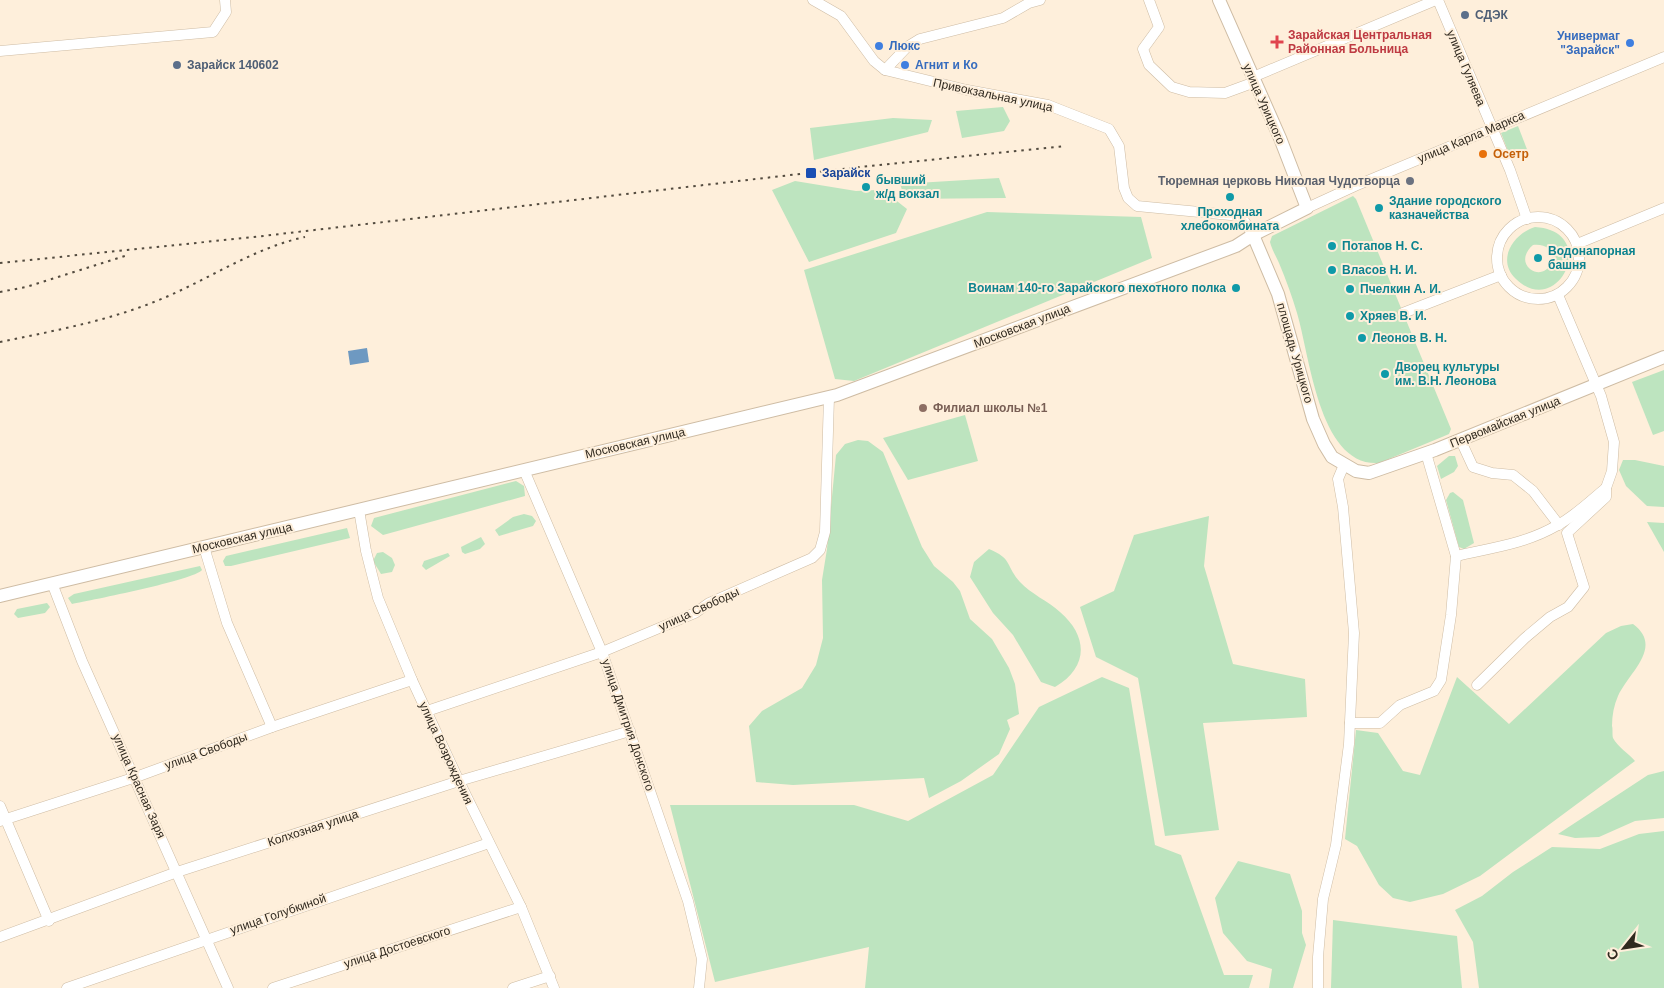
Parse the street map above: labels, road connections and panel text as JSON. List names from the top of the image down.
{
  "streets": {
    "main road": [
      "улица Урицкого",
      "улица Карла Маркса",
      "Московская улица",
      "площадь Урицкого",
      "Первомайская улица"
    ],
    "street": [
      "улица Гуляева",
      "Привокзальная улица",
      "улица Свободы",
      "улица Дмитрия Донского",
      "улица Возрождения",
      "улица Красная Заря",
      "Колхозная улица",
      "улица Голубкиной",
      "улица Достоевского"
    ]
  },
  "crossings": [
    ["улица Гуляева", "улица Карла Маркса"],
    ["Привокзальная улица", "улица Карла Маркса"],
    ["Привокзальная улица", "Московская улица"],
    ["Привокзальная улица", "площадь Урицкого"],
    ["улица Урицкого", "улица Карла Маркса"],
    ["улица Карла Маркса", "Московская улица"],
    ["улица Карла Маркса", "площадь Урицкого"],
    ["Московская улица", "площадь Урицкого"],
    ["Московская улица", "улица Свободы"],
    ["Московская улица", "улица Дмитрия Донского"],
    ["Московская улица", "улица Возрождения"],
    ["Московская улица", "улица Красная Заря"],
    ["площадь Урицкого", "Первомайская улица"],
    ["улица Свободы", "улица Дмитрия Донского"],
    ["улица Свободы", "улица Возрождения"],
    ["улица Свободы", "улица Красная Заря"],
    ["улица Дмитрия Донского", "Колхозная улица"],
    ["улица Возрождения", "Колхозная улица"],
    ["улица Возрождения", "улица Голубкиной"],
    ["улица Возрождения", "улица Достоевского"],
    ["улица Красная Заря", "Колхозная улица"],
    ["улица Красная Заря", "улица Голубкиной"]
  ],
  "places": {
    "other": [
      "СДЭК",
      "Универмаг \"Зарайск\"",
      "Люкс",
      "Зарайск 140602",
      "Агнит и Ко",
      "Осетр",
      "Тюремная церковь Николая Чудотворца",
      "бывший ж/д вокзал",
      "Проходная хлебокомбината",
      "Здание городского казначейства",
      "Потапов Н. С.",
      "Водонапорная башня",
      "Власов Н. И.",
      "Воинам 140-го Зарайского пехотного полка",
      "Пчелкин А. И.",
      "Хряев В. И.",
      "Леонов В. Н.",
      "Дворец культуры им. В.Н. Леонова",
      "Филиал школы №1"
    ],
    "health": ["Зарайская Центральная Районная Больница"],
    "transit": ["Зарайск"]
  },
  "north": "bottom left"
}
